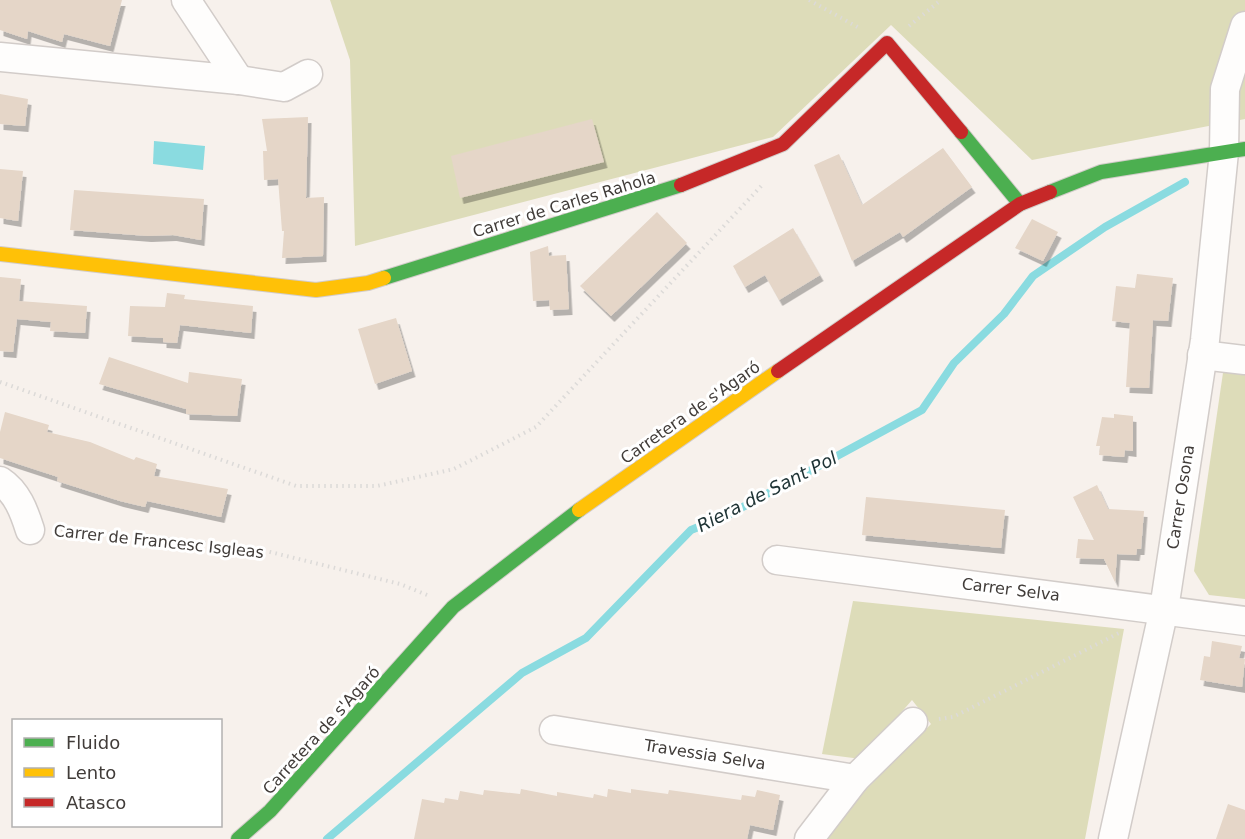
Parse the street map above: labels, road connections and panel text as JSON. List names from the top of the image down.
{
  "streets": {
    "street": [
      "Carrer de Carles Rahola",
      "Carretera de s'Agaró",
      "Carrer Osona",
      "Carrer Selva",
      "Travessia Selva"
    ],
    "path": ["Carrer de Francesc Isgleas"]
  },
  "crossings": [
    ["Carretera de s'Agaró", "Carrer Osona"],
    ["Carretera de s'Agaró", "Carrer de Francesc Isgleas"],
    ["Carrer Osona", "Carrer Selva"]
  ],
  "water": ["Riera de Sant Pol"],
  "legend": ["Fluido", "Lento", "Atasco"]
}
